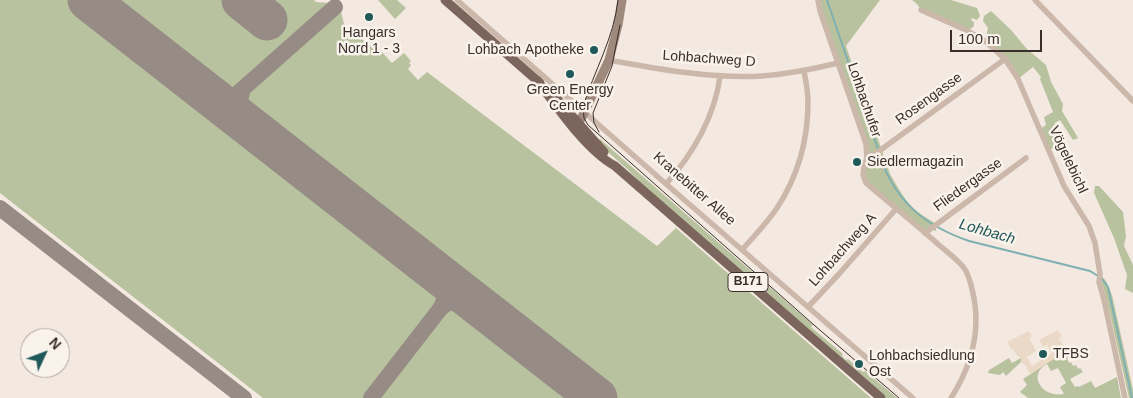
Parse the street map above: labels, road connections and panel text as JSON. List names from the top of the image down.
{
  "streets": {
    "main road": ["B171"],
    "street": [
      "Lohbachweg D",
      "Rosengasse",
      "Lohbachufer",
      "Vögelebichl",
      "Fliedergasse",
      "Kranebitter Allee",
      "Lohbachweg A"
    ]
  },
  "crossings": [
    ["Lohbachweg D", "Lohbachufer"],
    ["Rosengasse", "Lohbachufer"],
    ["Rosengasse", "Vögelebichl"],
    ["Lohbachufer", "Fliedergasse"],
    ["Lohbachufer", "Lohbachweg A"],
    ["Kranebitter Allee", "Lohbachweg A"]
  ],
  "water": ["Lohbach"],
  "places": [
    "Hangars Nord 1 - 3",
    "Lohbach Apotheke",
    "Green Energy Center",
    "Siedlermagazin",
    "TFBS",
    "Lohbachsiedlung Ost"
  ],
  "scale_bar": "100 m",
  "north": "top right"
}
